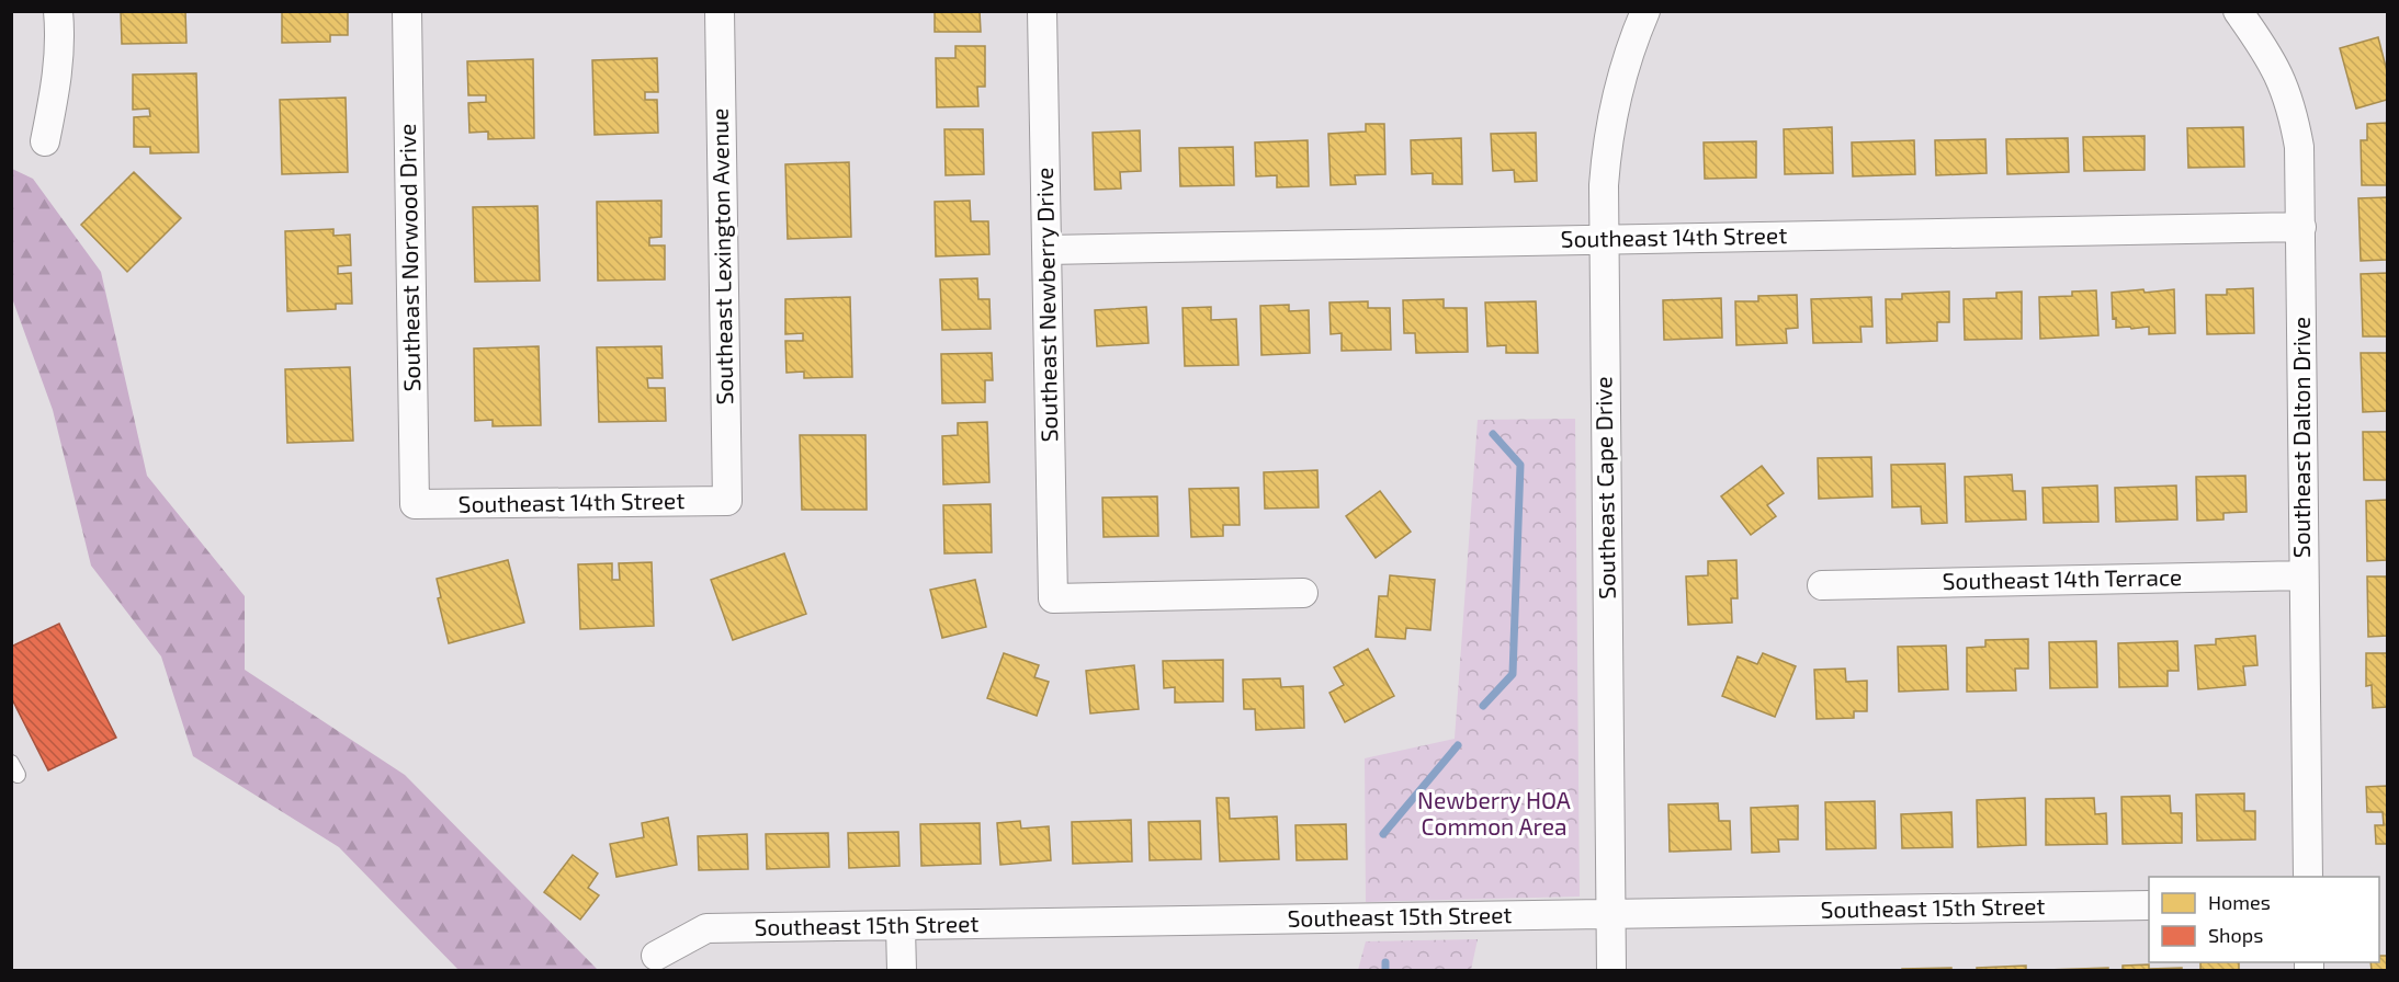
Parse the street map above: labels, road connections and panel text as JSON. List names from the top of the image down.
{
  "streets": {
    "street": [
      "Southeast 14th Street",
      "Southeast Lexington Avenue",
      "Southeast Norwood Drive",
      "Southeast Newberry Drive",
      "Southeast Dalton Drive",
      "Southeast Cape Drive",
      "Southeast 14th Terrace",
      "Southeast 15th Street"
    ]
  },
  "crossings": [
    ["Southeast 14th Street", "Southeast Lexington Avenue"],
    ["Southeast 14th Street", "Southeast Norwood Drive"],
    ["Southeast 14th Street", "Southeast Newberry Drive"],
    ["Southeast 14th Street", "Southeast Dalton Drive"],
    ["Southeast 14th Street", "Southeast Cape Drive"],
    ["Southeast Dalton Drive", "Southeast 14th Terrace"],
    ["Southeast Cape Drive", "Southeast 15th Street"]
  ],
  "parks": ["Newberry HOA Common Area"],
  "legend": ["Homes", "Shops"]
}
